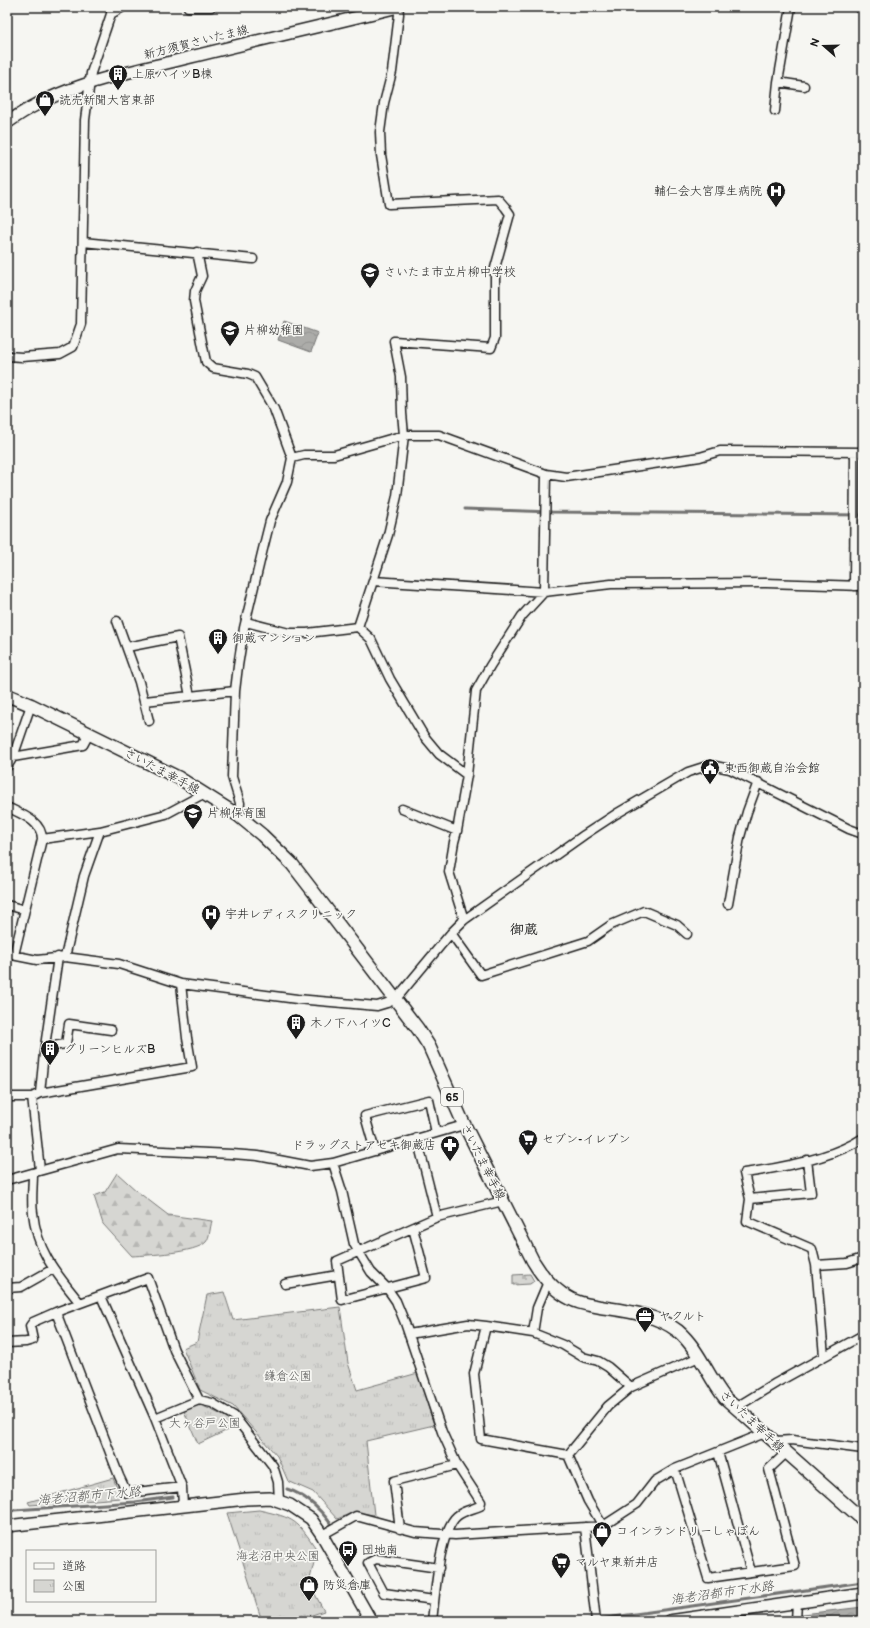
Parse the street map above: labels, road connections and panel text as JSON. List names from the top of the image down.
{
  "streets": {
    "main road": ["さいたま幸手線", "65"],
    "street": ["新方須賀さいたま線"]
  },
  "districts": ["御蔵"],
  "water": ["海老沼都市下水路"],
  "parks": ["鎌倉公園", "大ヶ谷戸公園", "海老沼中央公園"],
  "places": {
    "building": [
      "上原ハイツB棟",
      "御蔵マンション",
      "木ノ下ハイツC",
      "グリーンヒルズB"
    ],
    "shop": ["読売新聞大宮東部", "コインランドリーしゃぼん", "防災倉庫"],
    "hospital": ["輔仁会大宮厚生病院", "宇井レディスクリニック"],
    "school or university": ["さいたま市立片柳中学校", "片柳幼稚園", "片柳保育園"],
    "public building": ["東西御蔵自治会館"],
    "supermarket": ["セブン-イレブン", "マルヤ東新井店"],
    "pharmacy": ["ドラッグストアセキ御蔵店"],
    "office": ["ヤクルト"],
    "bus stop": ["団地南"]
  },
  "legend": ["道路", "公園"],
  "north": "left"
}
